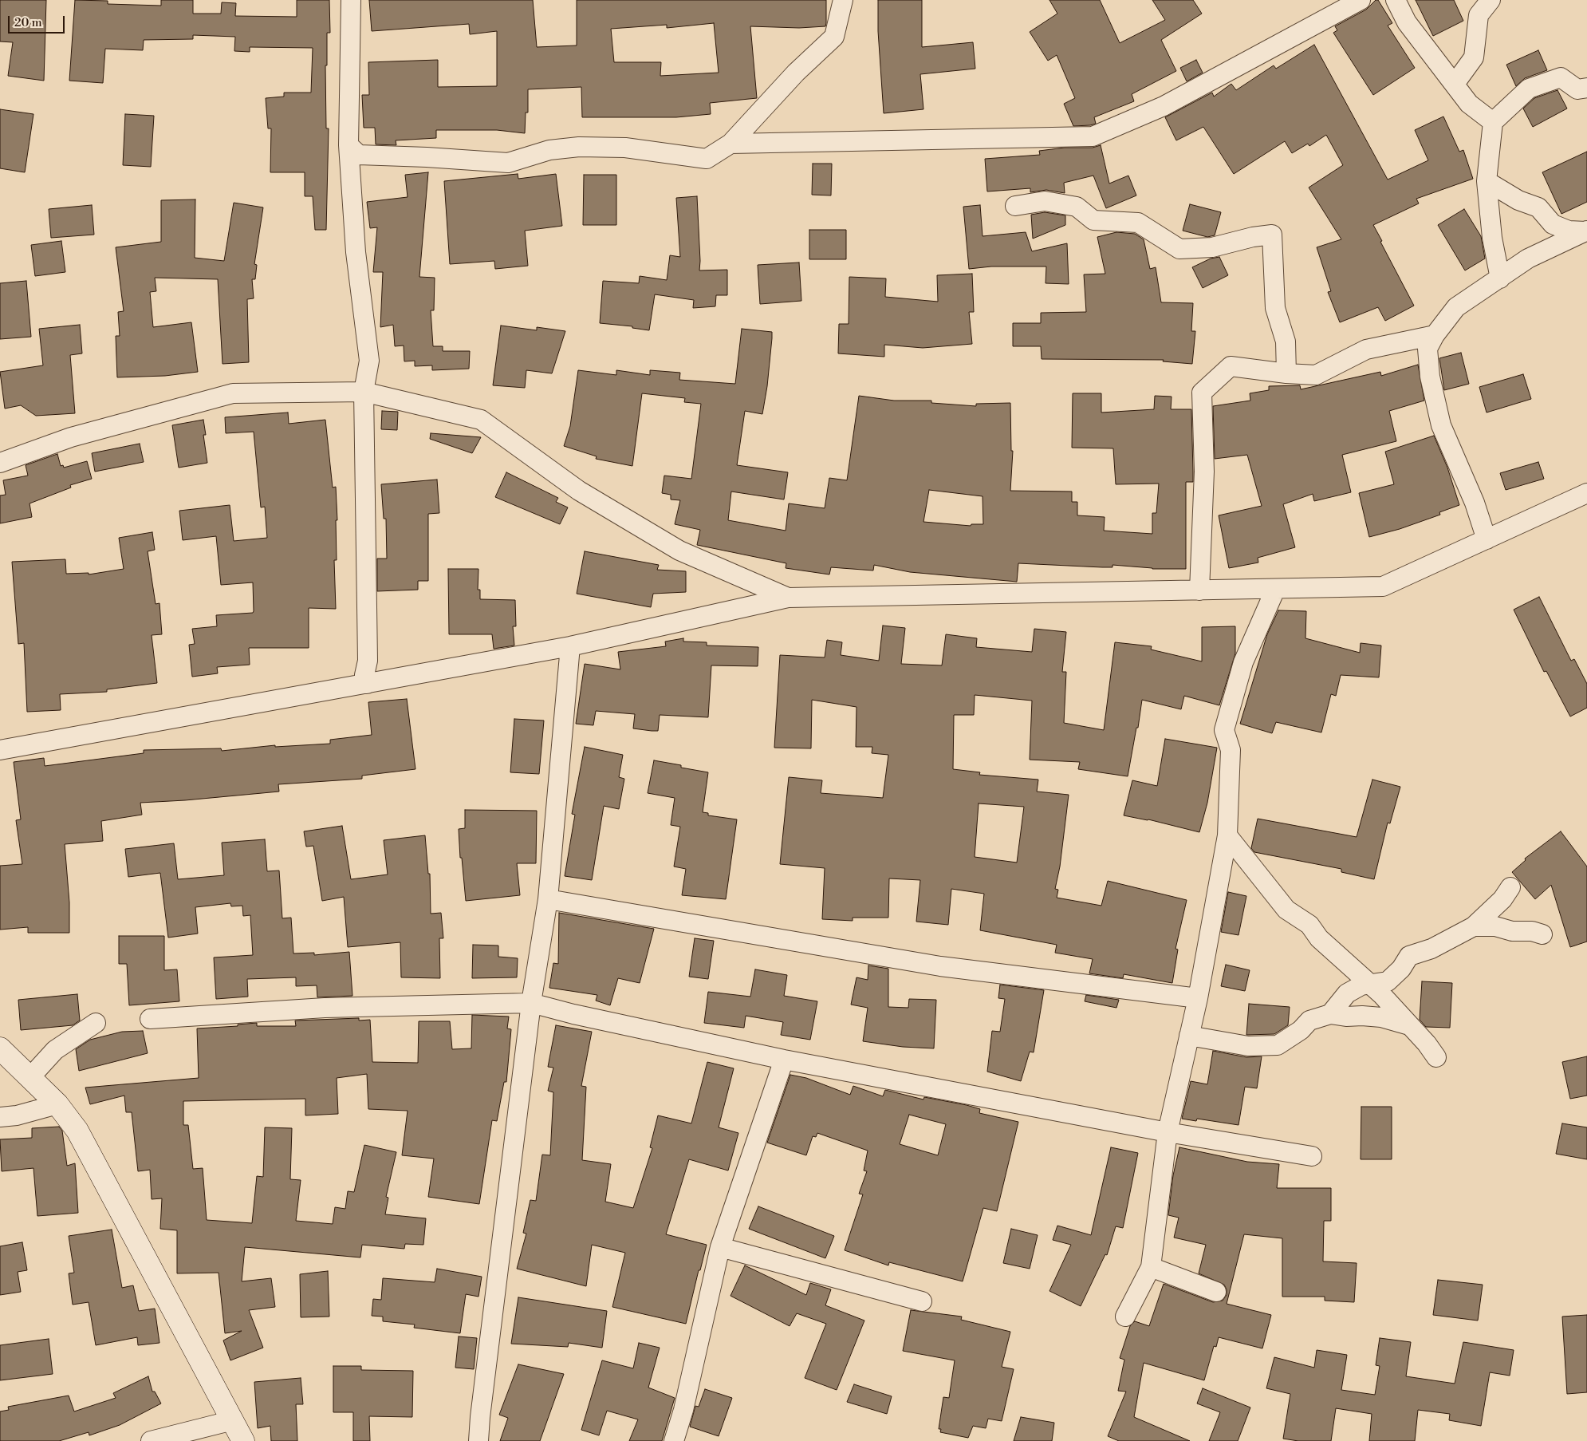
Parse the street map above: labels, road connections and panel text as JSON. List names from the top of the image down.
{
  "scale_bar": "20 m"
}
